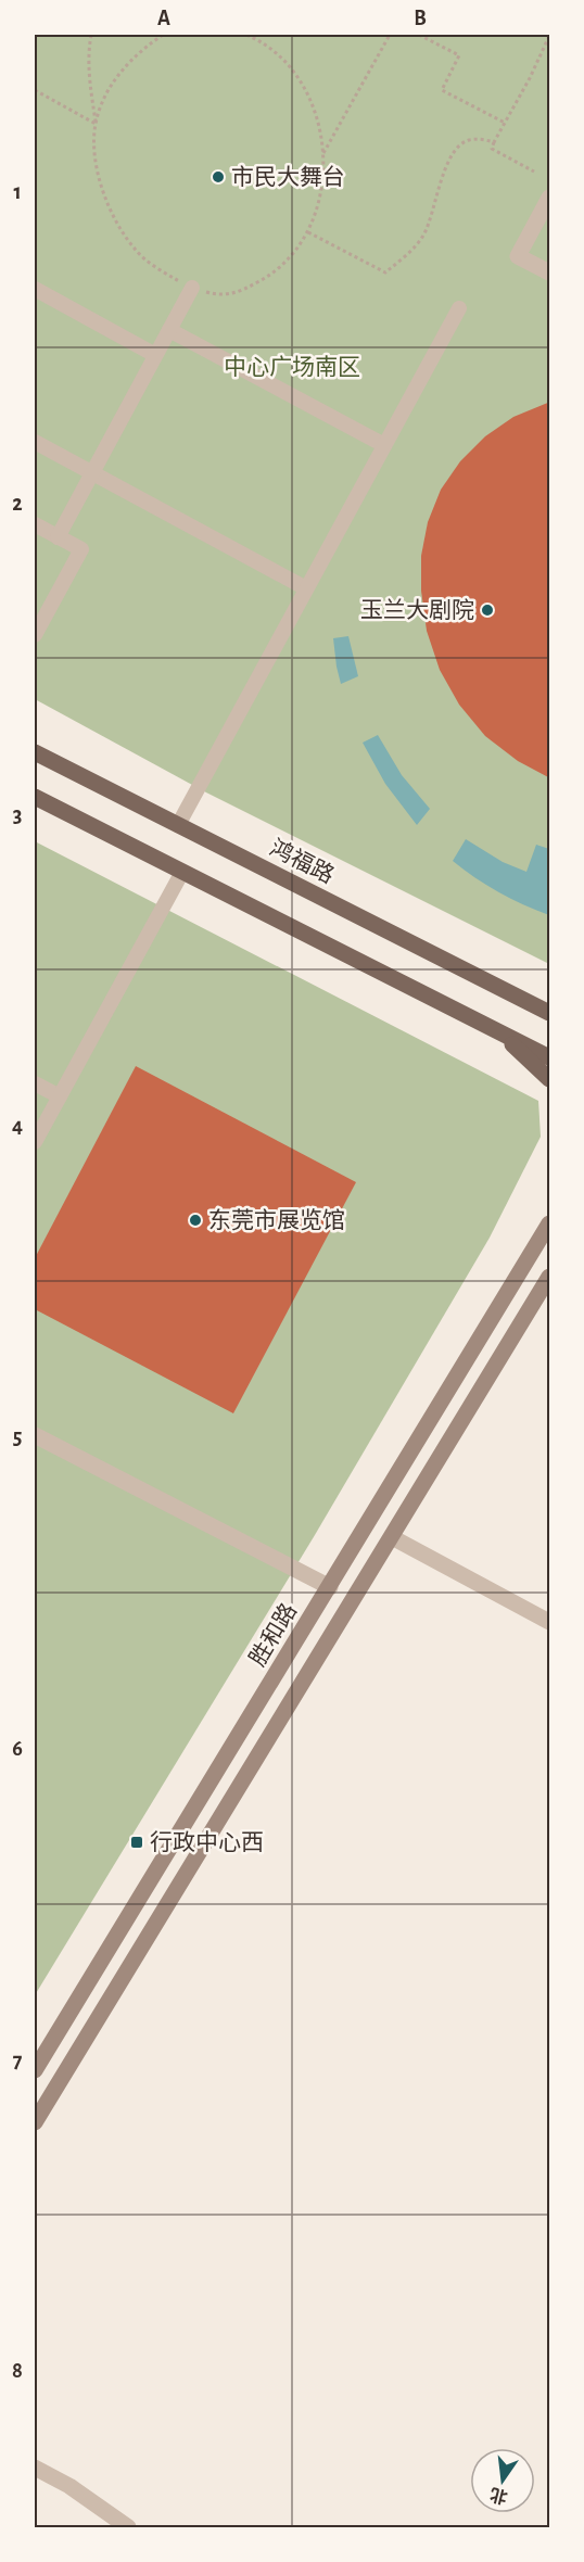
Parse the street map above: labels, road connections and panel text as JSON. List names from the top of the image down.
{
  "streets": {
    "main road": ["鸿福路", "胜和路"]
  },
  "parks": ["中心广场南区"],
  "places": {
    "other": ["市民大舞台", "玉兰大剧院", "东莞市展览馆"],
    "transit": ["行政中心西"]
  },
  "north": "bottom",
  "grid": {
    "columns": ["A", "B"],
    "rows": [
      "1",
      "2",
      "3",
      "4",
      "5",
      "6",
      "7",
      "8"
    ]
  }
}
